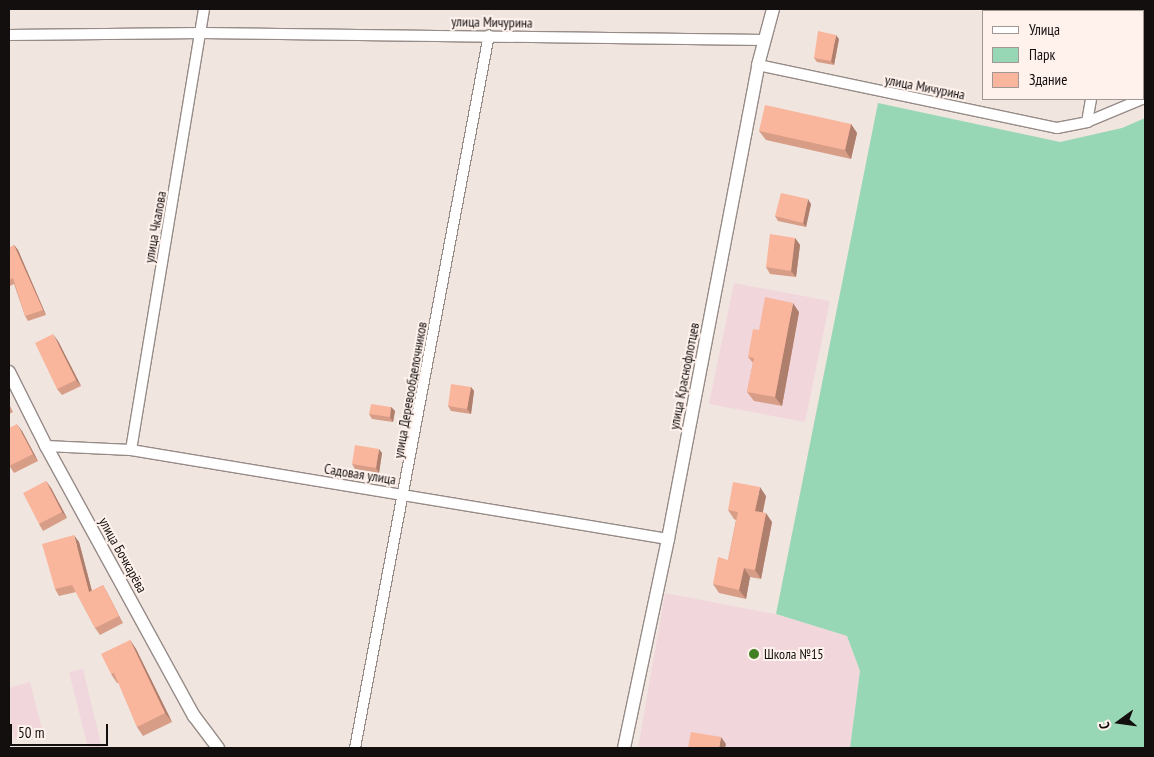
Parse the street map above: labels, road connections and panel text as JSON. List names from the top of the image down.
{
  "streets": {
    "street": [
      "улица Мичурина",
      "улица Чкалова",
      "улица Краснофлотцев",
      "улица Деревообделочников",
      "Садовая улица",
      "улица Бочкарёва"
    ]
  },
  "crossings": [
    ["улица Мичурина", "улица Чкалова"],
    ["улица Мичурина", "улица Краснофлотцев"],
    ["улица Мичурина", "улица Деревообделочников"],
    ["улица Чкалова", "Садовая улица"],
    ["улица Краснофлотцев", "Садовая улица"],
    ["улица Деревообделочников", "Садовая улица"],
    ["Садовая улица", "улица Бочкарёва"]
  ],
  "places": ["Школа №15"],
  "legend": ["Улица", "Парк", "Здание"],
  "scale_bar": "50 m",
  "north": "left"
}
